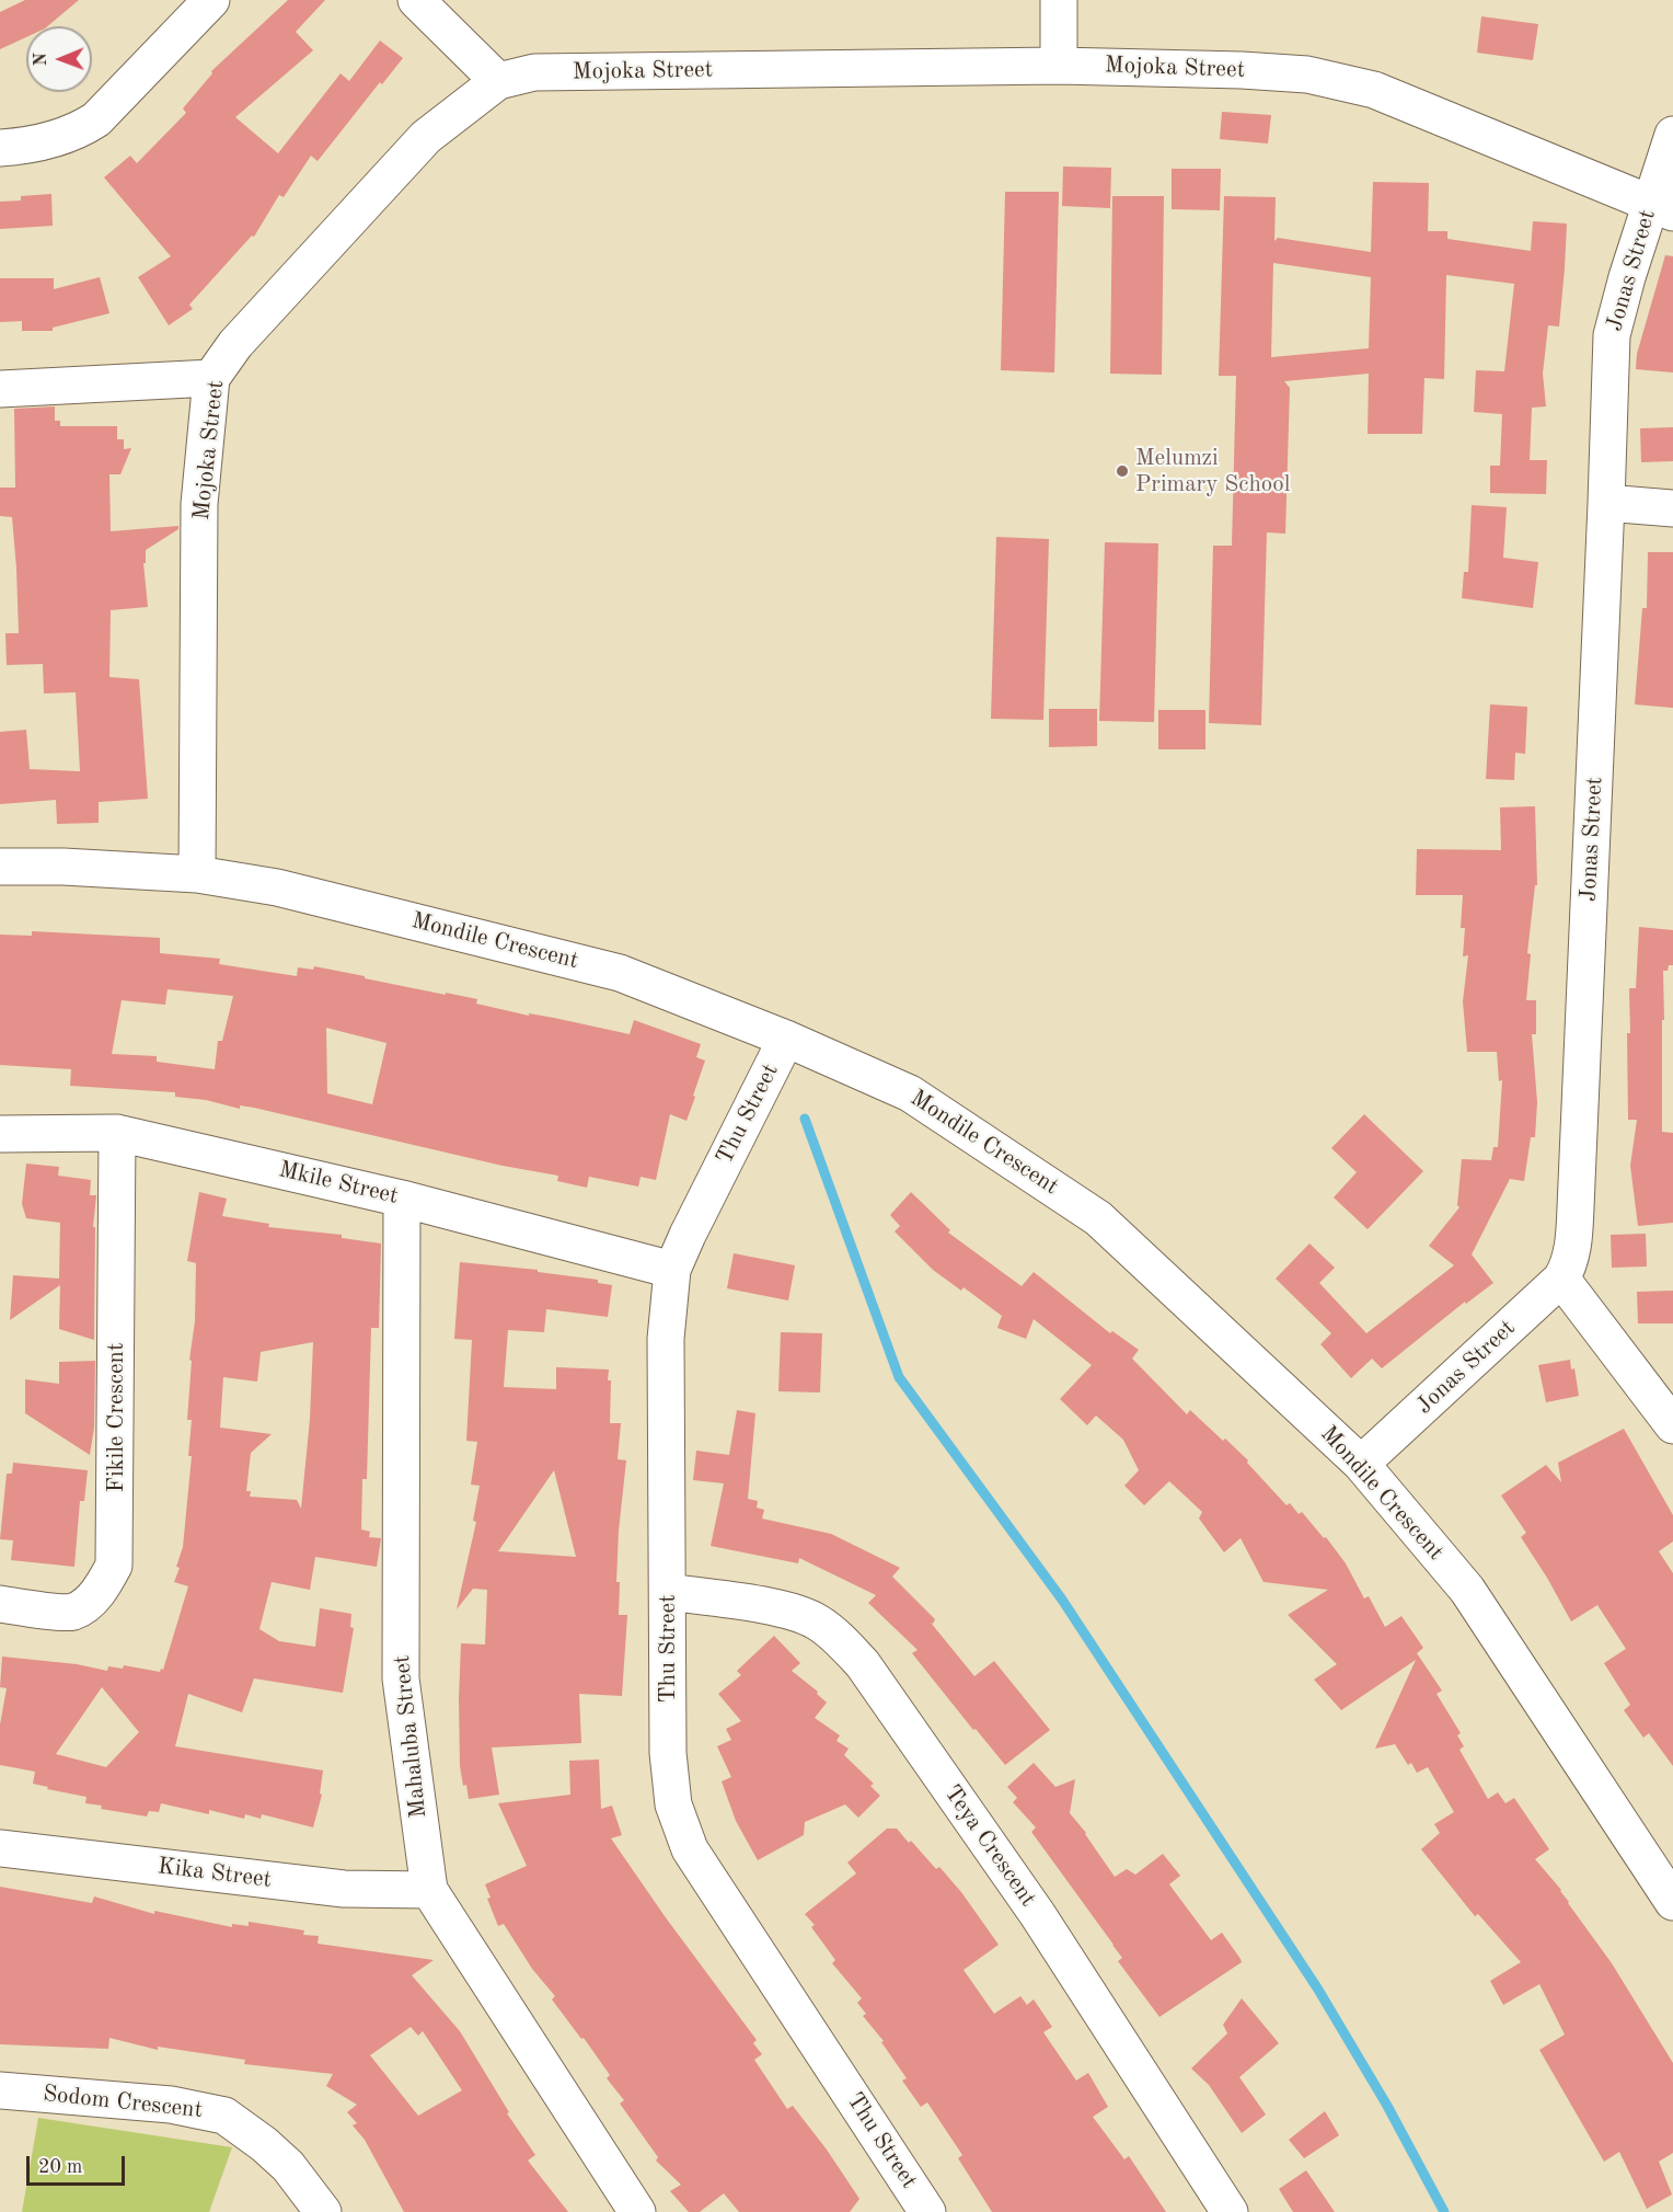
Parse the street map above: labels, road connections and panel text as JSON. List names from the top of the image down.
{
  "streets": {
    "street": [
      "Mojoka Street",
      "Jonas Street",
      "Mondile Crescent",
      "Thu Street",
      "Mkile Street",
      "Fikile Crescent",
      "Mahaluba Street",
      "Teya Crescent",
      "Kika Street",
      "Sodom Crescent"
    ]
  },
  "crossings": [
    ["Mojoka Street", "Jonas Street"],
    ["Mojoka Street", "Mondile Crescent"],
    ["Jonas Street", "Mondile Crescent"],
    ["Mondile Crescent", "Thu Street"],
    ["Thu Street", "Mkile Street"],
    ["Thu Street", "Teya Crescent"],
    ["Mkile Street", "Fikile Crescent"],
    ["Mkile Street", "Mahaluba Street"],
    ["Mahaluba Street", "Kika Street"]
  ],
  "places": ["Melumzi Primary School"],
  "scale_bar": "20 m",
  "north": "left"
}
